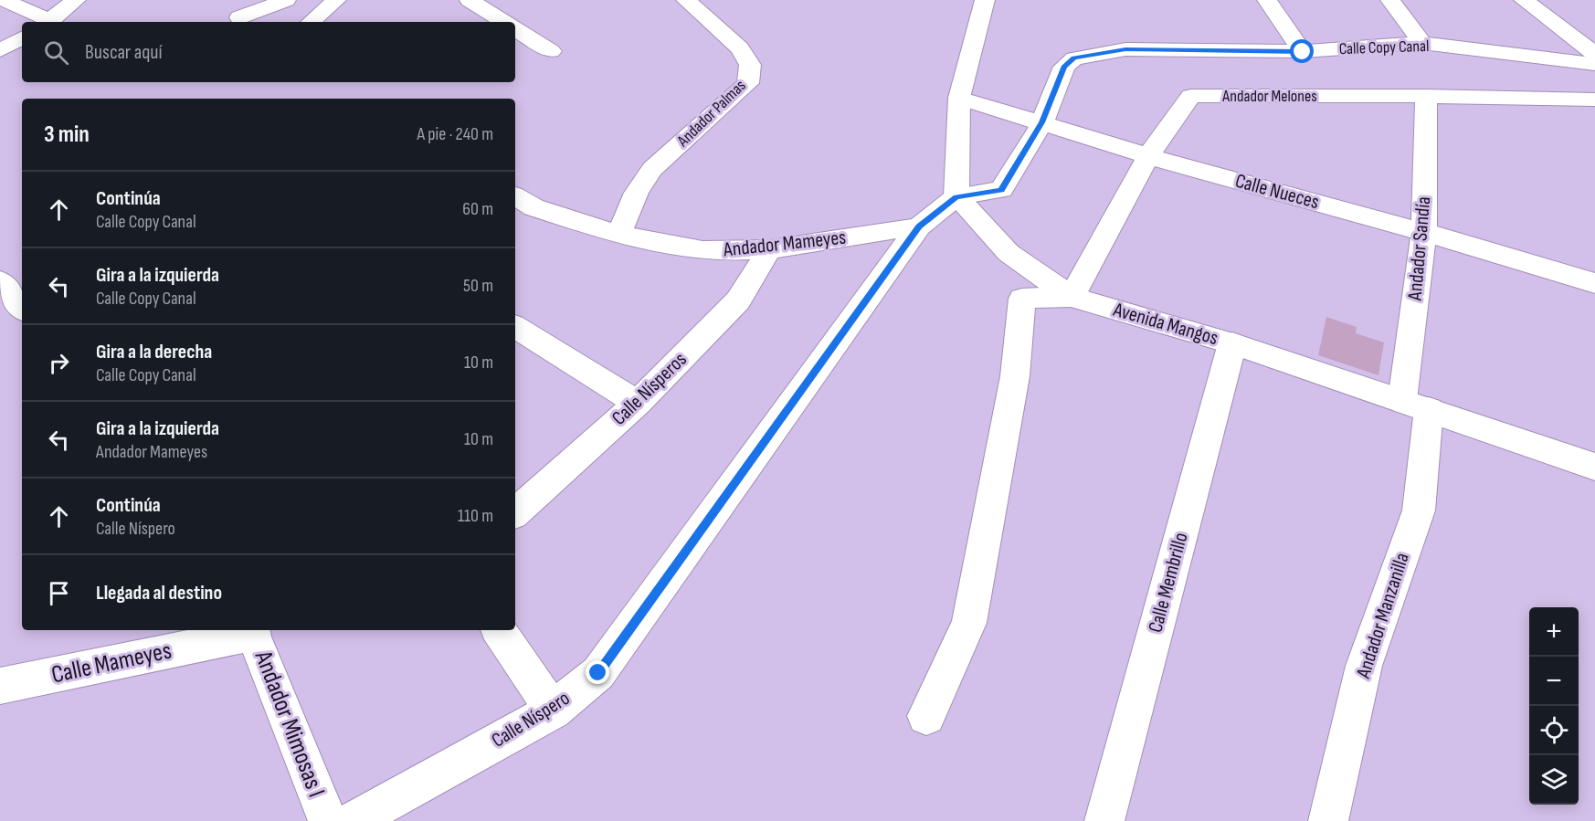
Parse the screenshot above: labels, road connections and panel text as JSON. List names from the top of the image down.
{
  "streets": {
    "street": [
      "Calle Copy Canal",
      "Andador Melones",
      "Andador Palmas",
      "Calle Nueces",
      "Andador Mameyes",
      "Andador Sandía",
      "Avenida Mangos",
      "Calle Nísperos",
      "Calle Membrillo",
      "Andador Manzanilla",
      "Calle Mameyes",
      "Calle Níspero",
      "Andador Mimosas I"
    ]
  },
  "crossings": [
    ["Calle Copy Canal", "Calle Nueces"],
    ["Calle Copy Canal", "Andador Mameyes"],
    ["Calle Copy Canal", "Avenida Mangos"],
    ["Andador Melones", "Calle Nueces"],
    ["Andador Melones", "Andador Sandía"],
    ["Andador Melones", "Avenida Mangos"],
    ["Andador Palmas", "Andador Mameyes"],
    ["Calle Nueces", "Andador Sandía"],
    ["Andador Mameyes", "Avenida Mangos"],
    ["Andador Mameyes", "Calle Nísperos"],
    ["Andador Mameyes", "Calle Níspero"],
    ["Andador Sandía", "Avenida Mangos"],
    ["Andador Sandía", "Andador Manzanilla"],
    ["Avenida Mangos", "Calle Membrillo"],
    ["Avenida Mangos", "Andador Manzanilla"],
    ["Calle Mameyes", "Andador Mimosas I"]
  ],
  "page": {
    "search": "Buscar aquí",
    "heading": ["3 min", "A pie · 240 m"],
    "list": [
      ["Continúa", "Calle Copy Canal", "60 m"],
      ["Gira a la izquierda", "Calle Copy Canal", "50 m"],
      ["Gira a la derecha", "Calle Copy Canal", "10 m"],
      ["Gira a la izquierda", "Andador Mameyes", "10 m"],
      ["Continúa", "Calle Níspero", "110 m"],
      "Llegada al destino"
    ],
    "map_buttons": ["+", "−"]
  }
}
